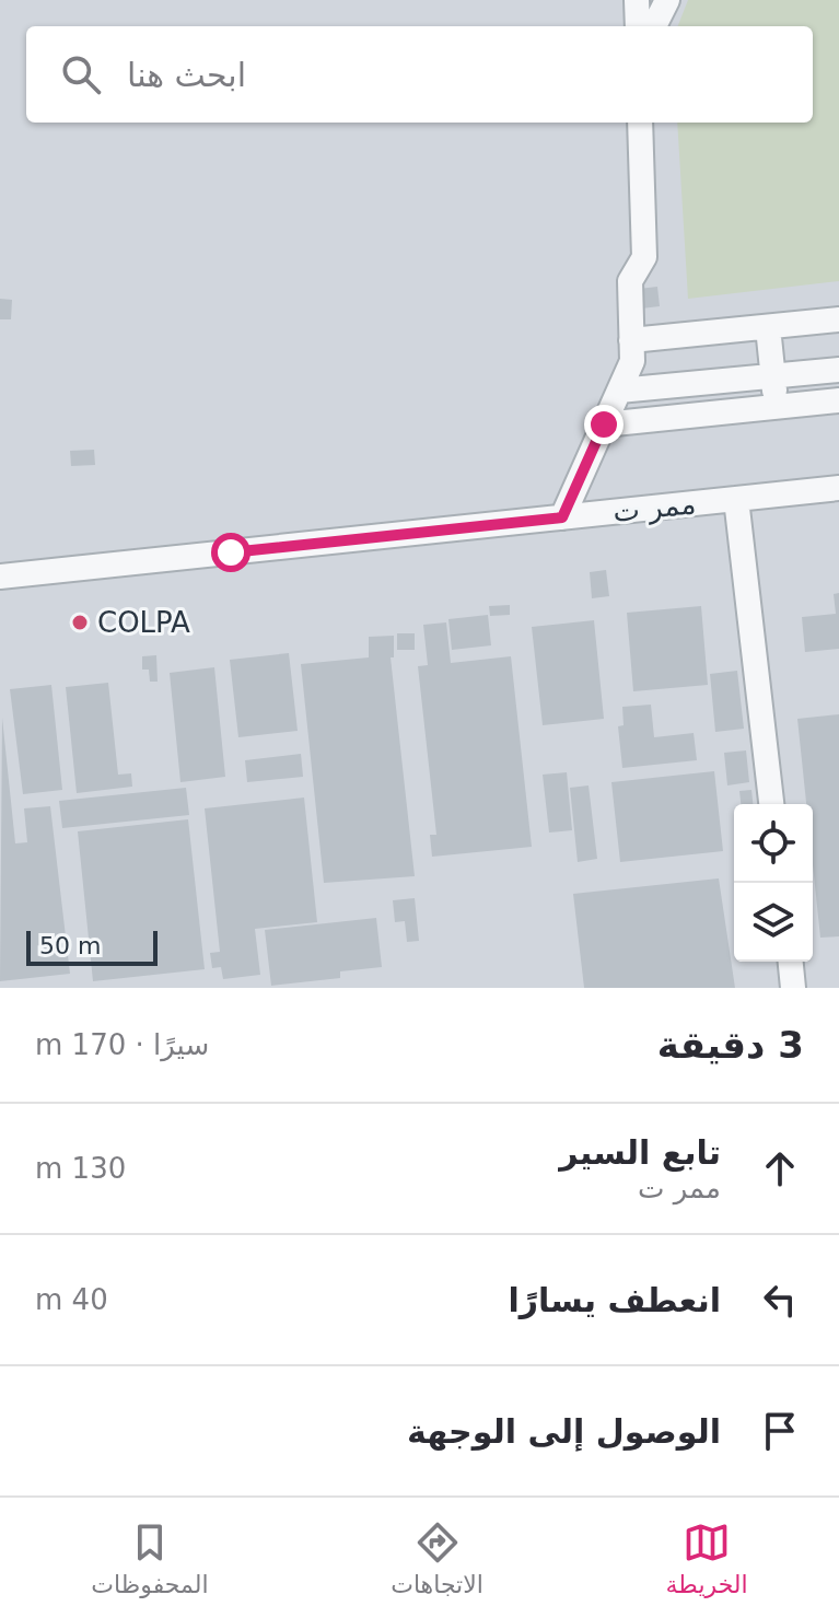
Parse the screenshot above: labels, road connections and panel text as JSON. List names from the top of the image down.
{
  "streets": {
    "street": ["ممر ت"]
  },
  "places": ["COLPA"],
  "scale_bar": "50 m",
  "page": {
    "search": "ابحث هنا",
    "scale": "50 m",
    "heading": ["3 دقيقة", "سيرًا · 170 m"],
    "list": [
      ["تابع السير", "ممر ت", "130 m"],
      ["انعطف يسارًا", "40 m"],
      "الوصول إلى الوجهة"
    ],
    "nav": ["الخريطة", "الاتجاهات", "المحفوظات"]
  }
}
